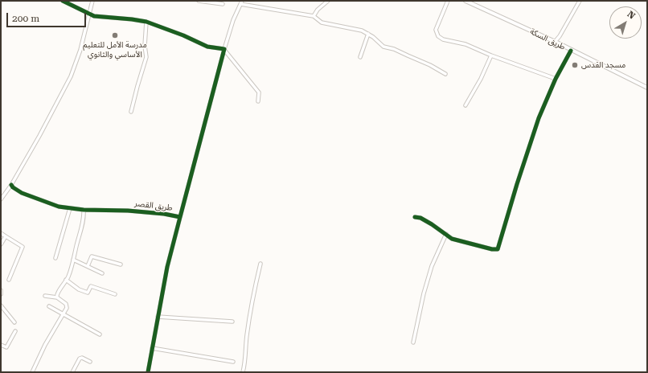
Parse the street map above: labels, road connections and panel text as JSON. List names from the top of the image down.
{
  "streets": {
    "main road": ["طريق السكة"],
    "street": ["طريق القصر"]
  },
  "places": ["مدرسة الأمل للتعليم الأساسي والثانوي", "مسجد القدس"],
  "scale_bar": "200 m",
  "north": "top right"
}
